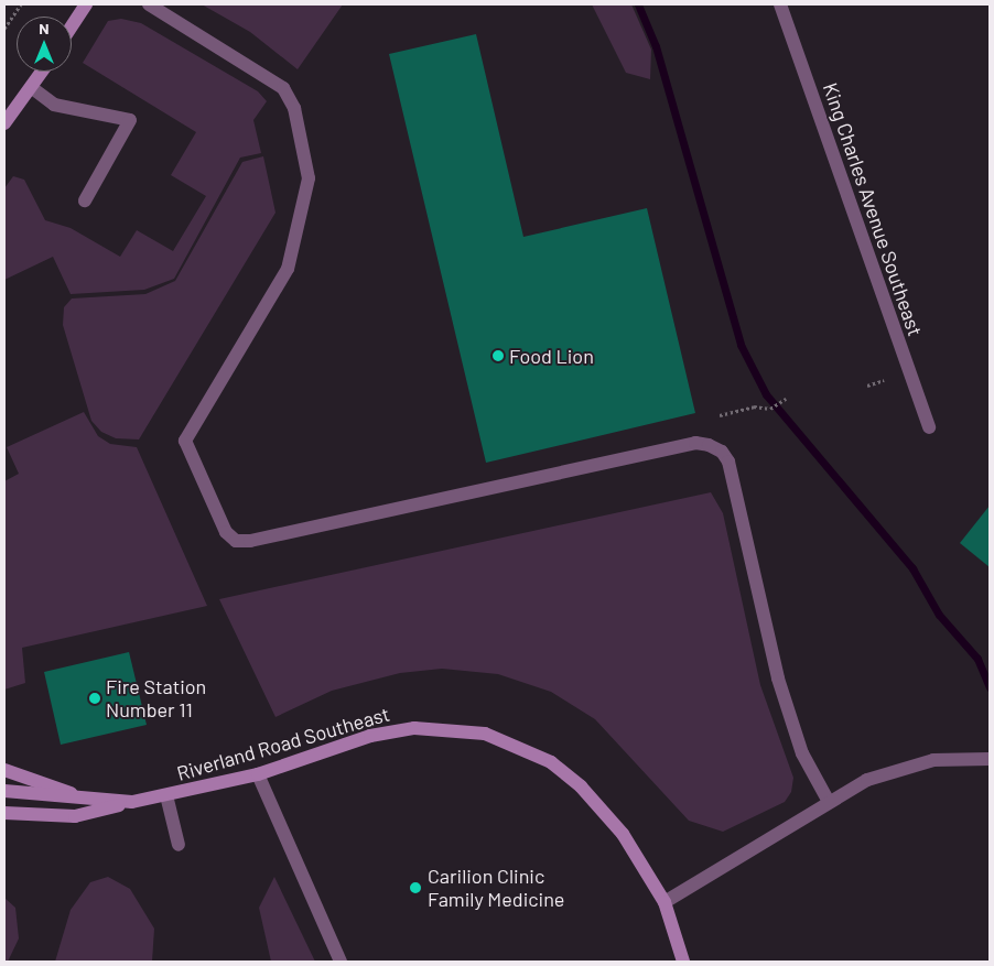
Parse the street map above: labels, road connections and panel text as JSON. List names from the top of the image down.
{
  "streets": {
    "main road": ["Riverland Road Southeast"],
    "street": ["King Charles Avenue Southeast"]
  },
  "places": ["Food Lion", "Fire Station Number 11", "Carilion Clinic Family Medicine"],
  "north": "top"
}
